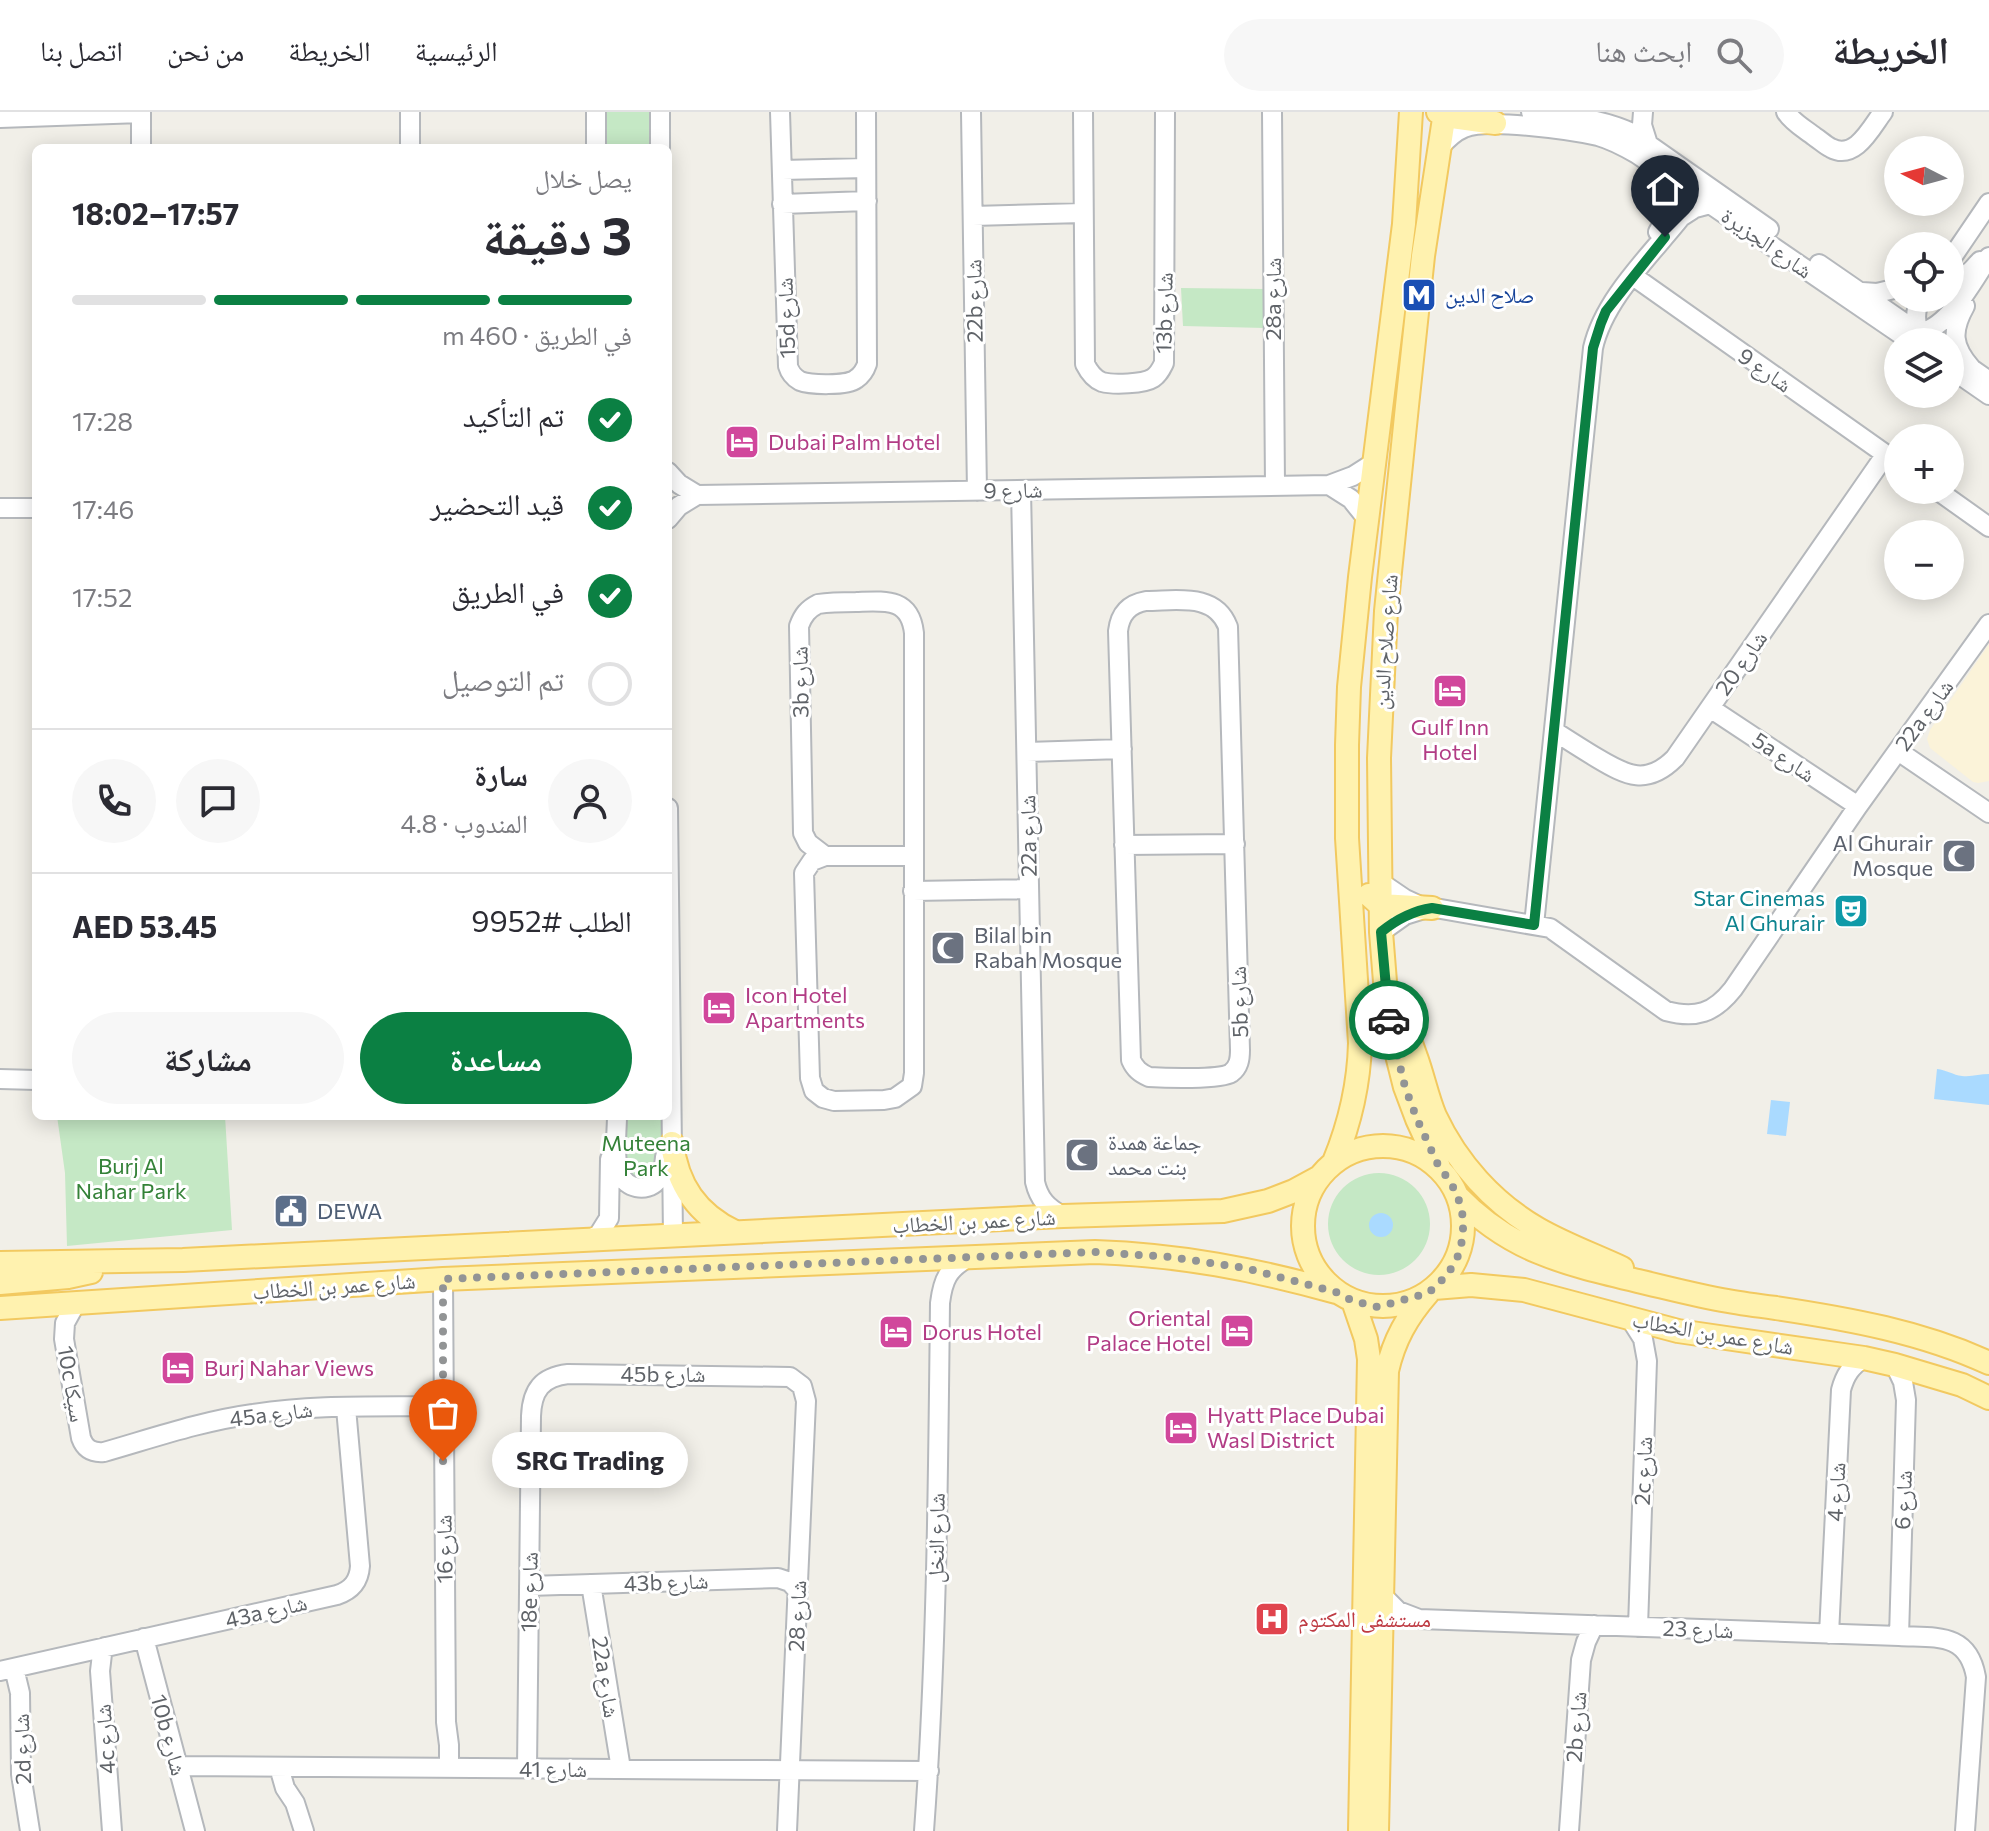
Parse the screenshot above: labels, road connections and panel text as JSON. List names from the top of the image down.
{
  "streets": {
    "main road": ["شارع صلاح الدين", "شارع عمر بن الخطاب"],
    "street": [
      "شارع الجزيرة",
      "28a شارع",
      "22b شارع",
      "13b شارع",
      "15d شارع",
      "شارع 9",
      "شارع 20",
      "3b شارع",
      "22a شارع",
      "5a شارع",
      "5b شارع",
      "45b شارع",
      "10c سيكا",
      "45a شارع",
      "2c شارع",
      "شارع 4",
      "شارع 6",
      "شارع النخل",
      "شارع 16",
      "43b شارع",
      "18e شارع",
      "43a شارع",
      "شارع 28",
      "شارع 23",
      "2b شارع",
      "10b شارع",
      "4c شارع",
      "2d شارع",
      "شارع 41"
    ]
  },
  "crossings": [
    ["شارع الجزيرة", "شارع صلاح الدين"],
    ["28a شارع", "شارع 9"],
    ["22b شارع", "شارع 9"],
    ["شارع 9", "شارع صلاح الدين"],
    ["شارع 9", "22a شارع"],
    ["شارع صلاح الدين", "شارع عمر بن الخطاب"],
    ["شارع 20", "5a شارع"],
    ["22a شارع", "5a شارع"],
    ["22a شارع", "43b شارع"],
    ["22a شارع", "شارع 41"],
    ["شارع عمر بن الخطاب", "10c سيكا"],
    ["شارع عمر بن الخطاب", "2c شارع"],
    ["شارع عمر بن الخطاب", "شارع 4"],
    ["شارع عمر بن الخطاب", "شارع 6"],
    ["شارع عمر بن الخطاب", "شارع النخل"],
    ["شارع عمر بن الخطاب", "شارع 16"],
    ["45b شارع", "18e شارع"],
    ["45b شارع", "شارع 28"],
    ["10c سيكا", "45a شارع"],
    ["45a شارع", "شارع 16"],
    ["45a شارع", "43a شارع"],
    ["2c شارع", "شارع 23"],
    ["شارع 4", "شارع 23"],
    ["شارع 6", "شارع 23"],
    ["شارع النخل", "شارع 41"],
    ["شارع 16", "شارع 41"],
    ["43b شارع", "18e شارع"],
    ["43b شارع", "شارع 28"],
    ["18e شارع", "شارع 41"],
    ["43a شارع", "10b شارع"],
    ["43a شارع", "4c شارع"],
    ["43a شارع", "2d شارع"],
    ["شارع 28", "شارع 41"],
    ["شارع 23", "2b شارع"],
    ["10b شارع", "شارع 41"]
  ],
  "parks": ["Muteena Park", "Burj Al Nahar Park"],
  "places": {
    "metro station": ["صلاح الدين"],
    "hotel": [
      "Dubai Palm Hotel",
      "Gulf Inn Hotel",
      "Icon Hotel Apartments",
      "Oriental Palace Hotel",
      "Dorus Hotel",
      "Burj Nahar Views",
      "Hyatt Place Dubai Wasl District"
    ],
    "mosque": ["Al Ghurair Mosque", "Bilal bin Rabah Mosque", "جماعة همدة بنت محمد"],
    "theatre": ["Star Cinemas Al Ghurair"],
    "public building": ["DEWA"],
    "other": ["SRG Trading"],
    "hospital": ["مستشفى المكتوم"]
  },
  "north": "left",
  "page": {
    "header": "الخريطة",
    "search": "ابحث هنا",
    "nav": [
      "الرئيسية",
      "الخريطة",
      "من نحن",
      "اتصل بنا"
    ],
    "map_buttons": ["+", "−"],
    "heading": ["3 دقيقة", "يصل خلال", "17:57–18:02"],
    "panel": [
      "سارة",
      "المندوب · 4.8",
      "الطلب #9952",
      "AED 53.45"
    ],
    "bar": "في الطريق · 460 m",
    "list": [
      ["تم التأكيد", "17:28"],
      ["قيد التحضير", "17:46"],
      ["في الطريق", "17:52"],
      "تم التوصيل"
    ],
    "buttons": ["مساعدة", "مشاركة"],
    "bubble": "SRG Trading"
  }
}
